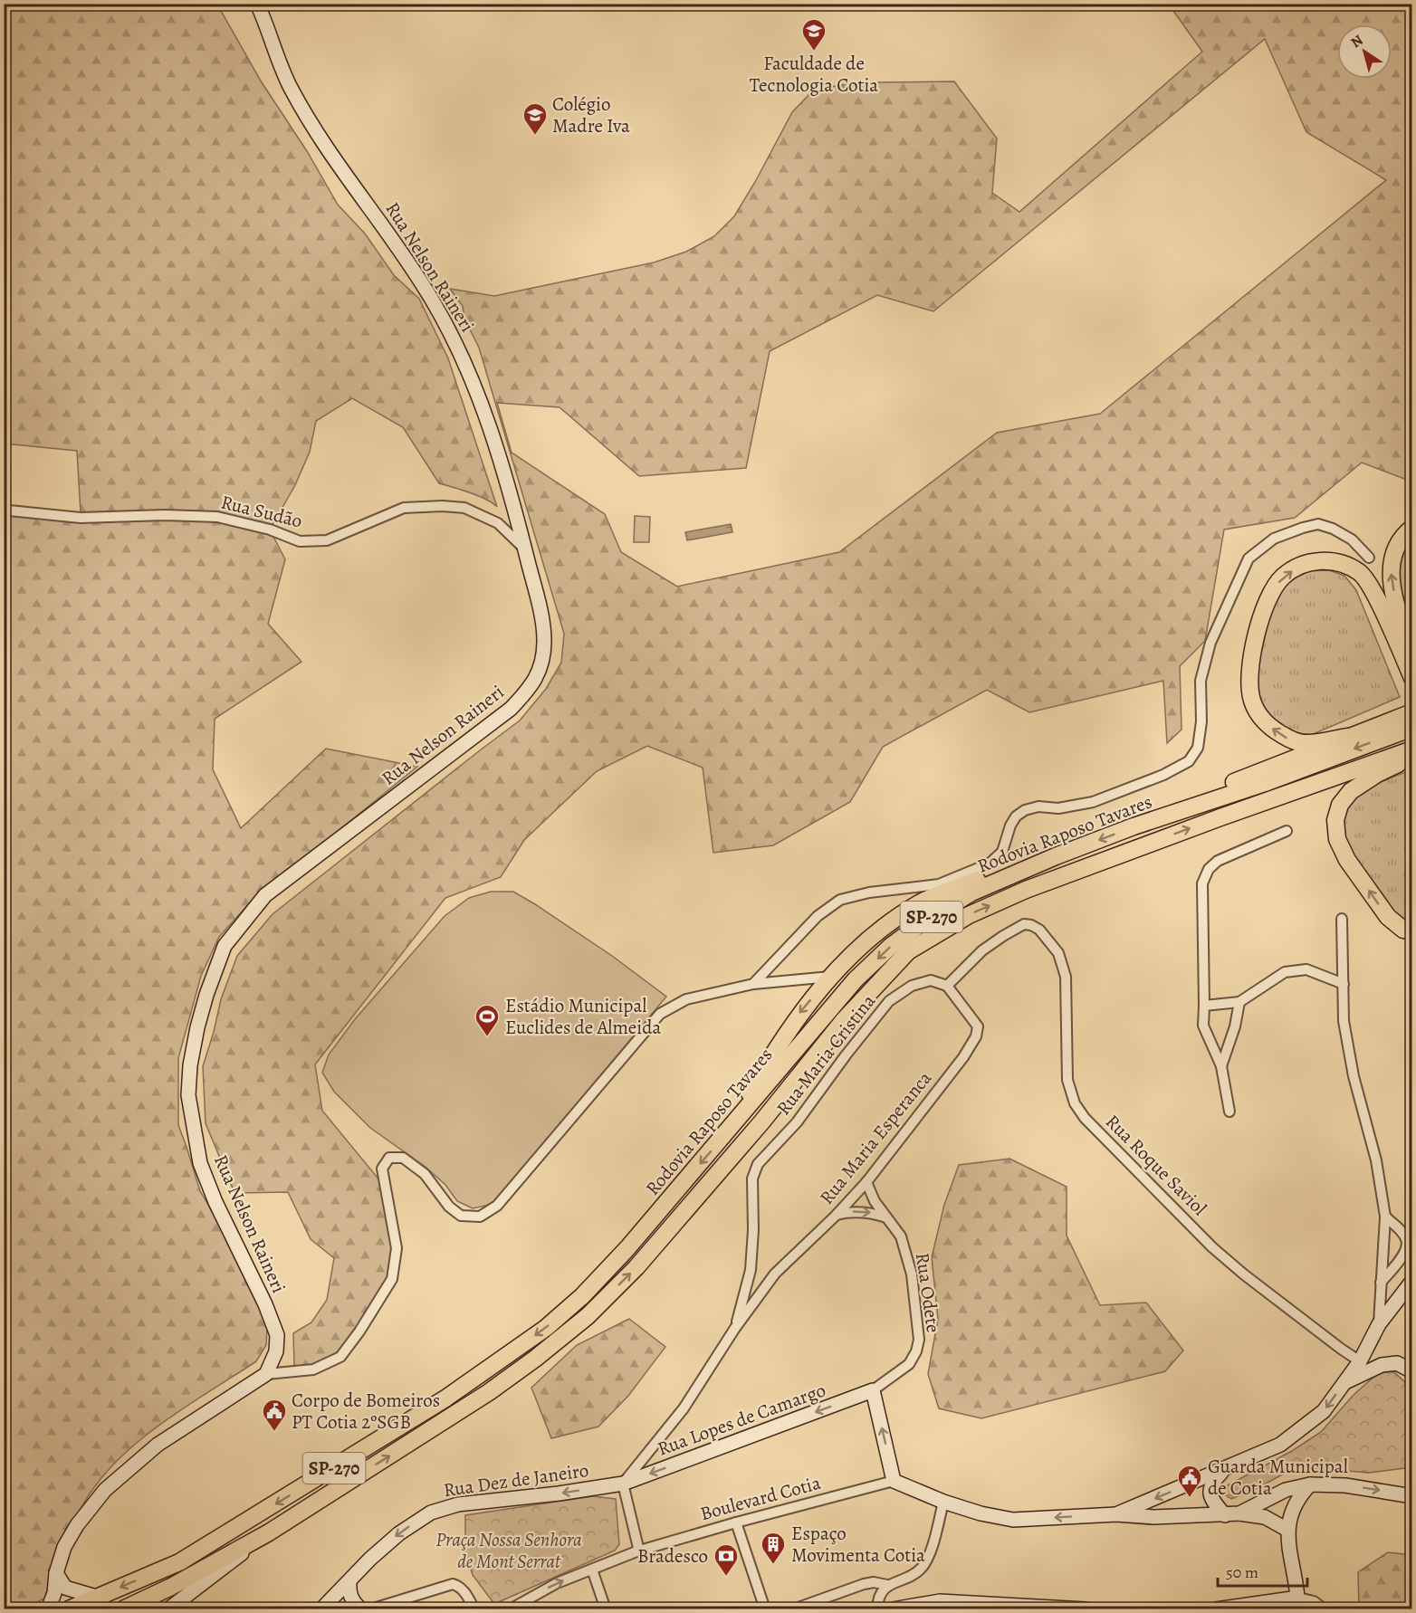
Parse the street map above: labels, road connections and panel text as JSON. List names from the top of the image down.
{
  "streets": {
    "highway": ["Rodovia Raposo Tavares", "SP-270"],
    "main road": ["Rua Nelson Raineri", "Rua Lopes de Camargo", "Rua Dez de Janeiro"],
    "street": [
      "Rua Sudão",
      "Rua Maria Cristina",
      "Rua Maria Esperanca",
      "Rua Roque Saviol",
      "Rua Odete",
      "Boulevard Cotia"
    ]
  },
  "crossings": [
    ["Rua Nelson Raineri", "Rua Sudão"],
    ["Rua Maria Cristina", "Rua Maria Esperanca"],
    ["Rua Maria Cristina", "Rua Roque Saviol"],
    ["Rua Maria Esperanca", "Rua Roque Saviol"],
    ["Rua Maria Esperanca", "Rua Odete"],
    ["Rua Maria Esperanca", "Rua Lopes de Camargo"],
    ["Rua Maria Esperanca", "Rua Dez de Janeiro"],
    ["Rua Odete", "Rua Lopes de Camargo"],
    ["Rua Lopes de Camargo", "Rua Dez de Janeiro"]
  ],
  "one_way": ["Rua Lopes de Camargo", "Rua Dez de Janeiro"],
  "parks": ["Praça Nossa Senhora de Mont Serrat"],
  "places": {
    "school or university": ["Faculdade de Tecnologia Cotia", "Colégio Madre Iva"],
    "sports": ["Estádio Municipal Euclides de Almeida"],
    "public building": ["Corpo de Bomeiros PT Cotia 2ºSGB", "Guarda Municipal de Cotia"],
    "building": ["Espaço Movimenta Cotia"],
    "bank": ["Bradesco"]
  },
  "scale_bar": "50 m",
  "north": "top left"
}
